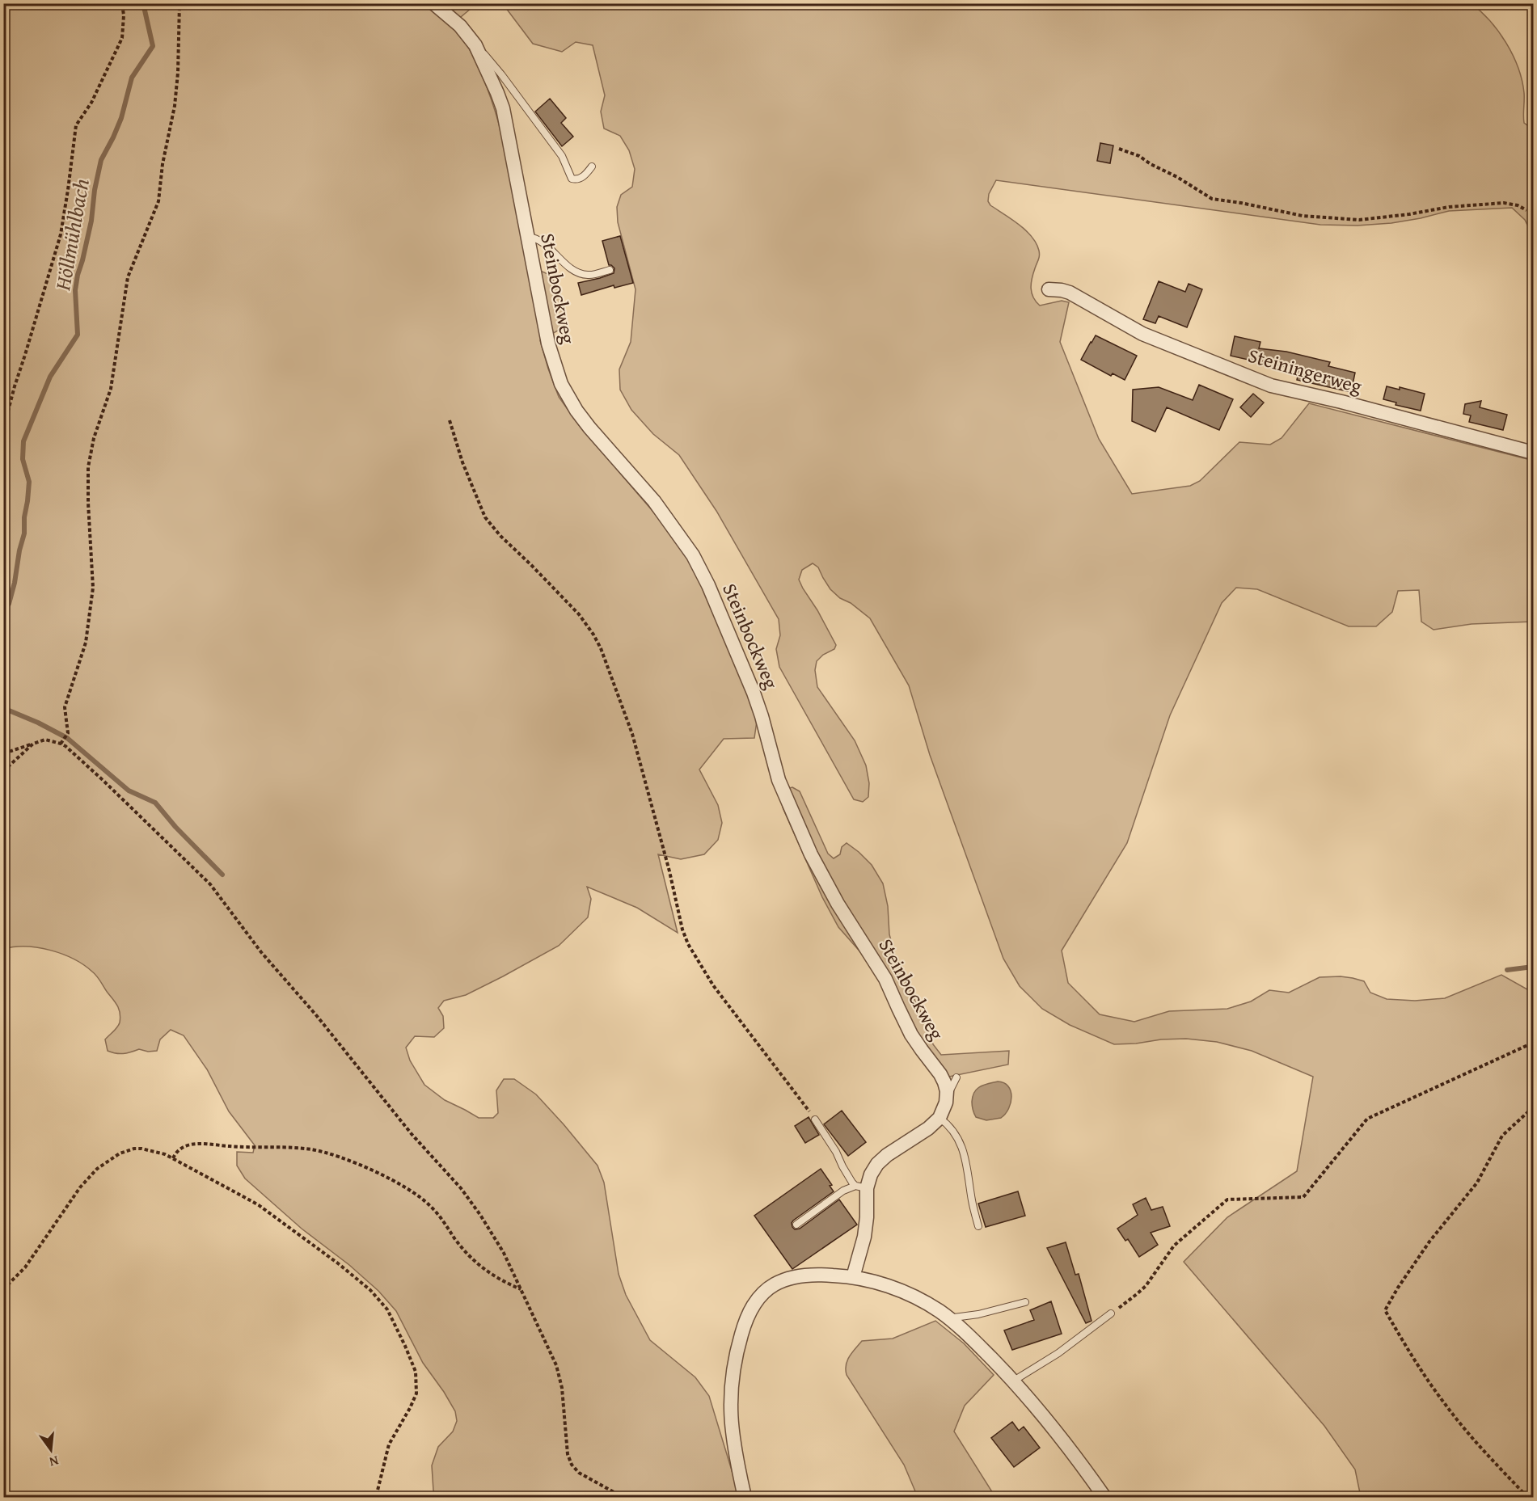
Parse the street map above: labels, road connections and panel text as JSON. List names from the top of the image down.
{
  "streets": {
    "street": ["Steinbockweg", "Steiningerweg"]
  },
  "water": ["Höllmühlbach"],
  "north": "bottom"
}
